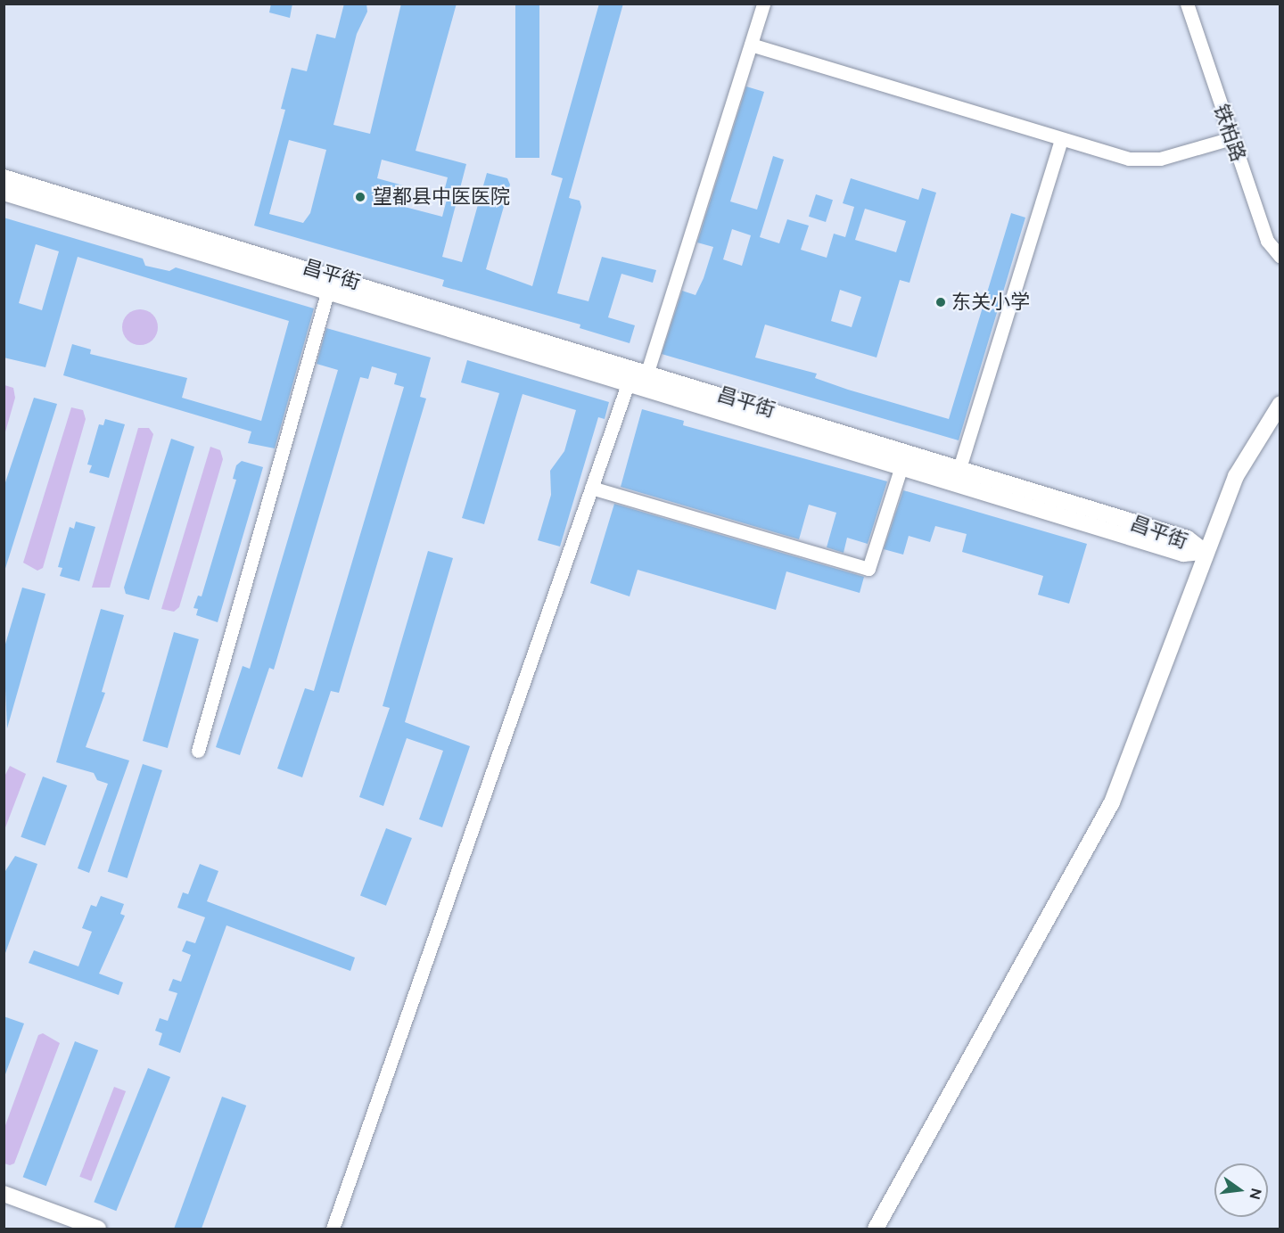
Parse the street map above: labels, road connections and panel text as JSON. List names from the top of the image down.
{
  "streets": {
    "street": ["铁柏路", "昌平街"]
  },
  "places": ["望都县中医医院", "东关小学"],
  "north": "right"
}
